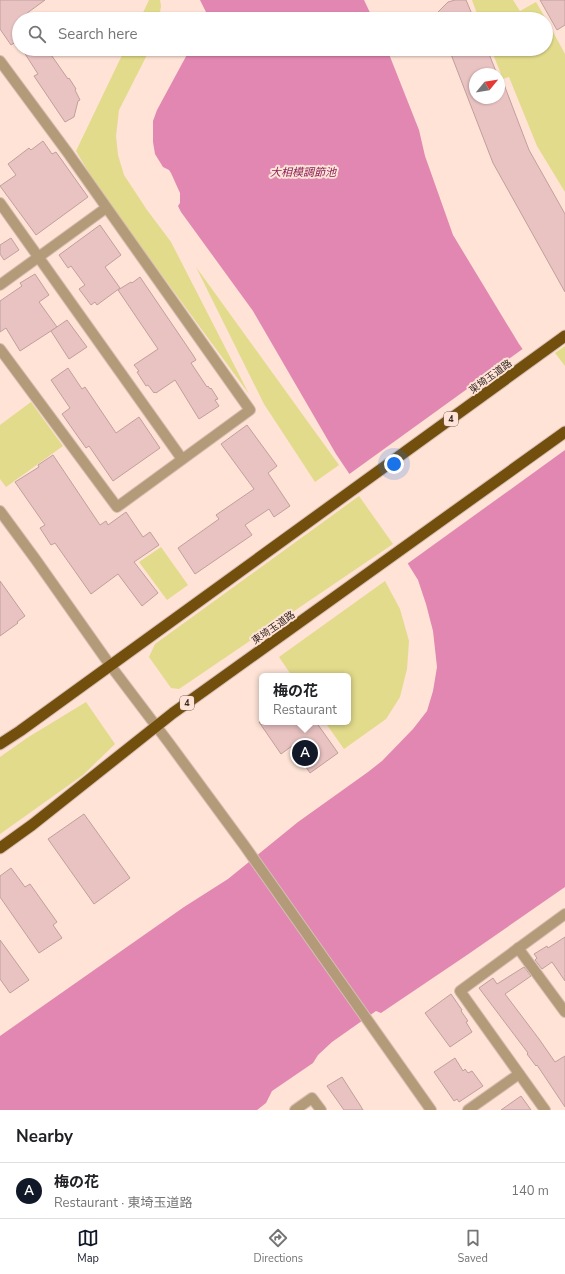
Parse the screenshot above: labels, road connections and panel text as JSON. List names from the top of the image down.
{
  "streets": {
    "highway": ["東埼玉道路", "4"]
  },
  "water": ["大相模調節池"],
  "north": "top right",
  "page": {
    "search": "Search here",
    "popup": ["梅の花", "Restaurant"],
    "pins": "A",
    "heading": "Nearby",
    "list": [
      {
        "mark": "A",
        "name": "梅の花",
        "note": "Restaurant · 東埼玉道路",
        "value": "140 m"
      }
    ],
    "nav": ["Map", "Directions", "Saved"]
  }
}
